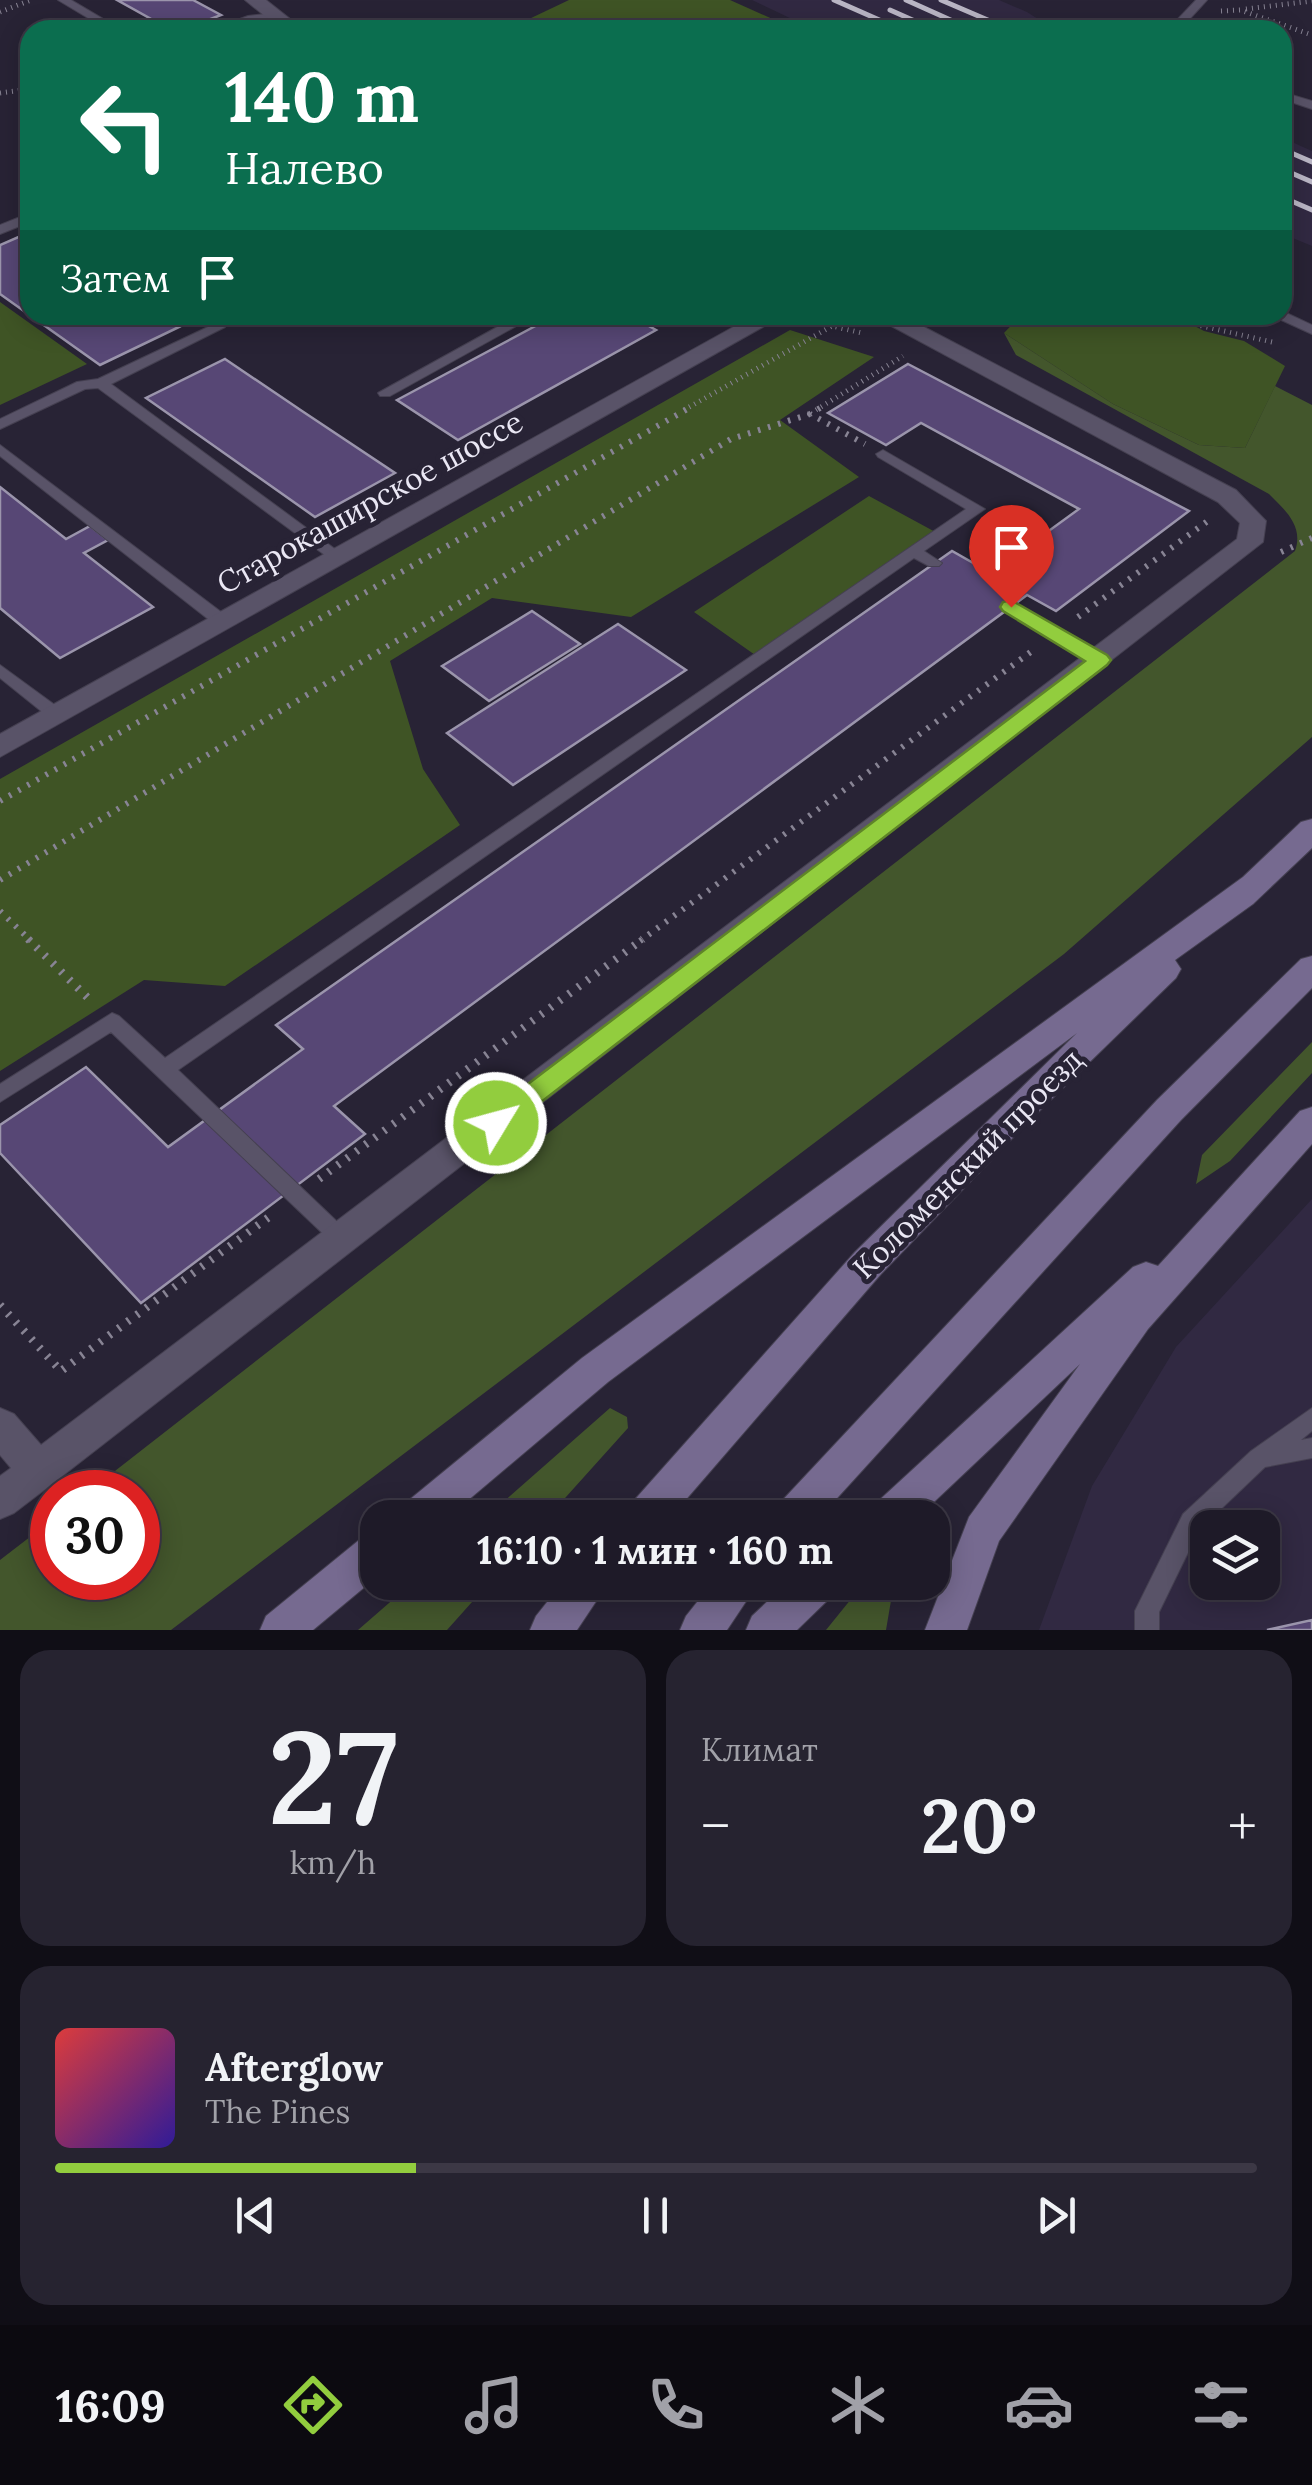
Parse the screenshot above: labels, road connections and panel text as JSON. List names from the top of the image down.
{
  "streets": {
    "main road": ["Коломенский проезд"],
    "street": ["Старокаширское шоссе"]
  },
  "page": {
    "turn": ["140 m", "Налево"],
    "then": "Затем",
    "limit": "30",
    "trip": "16:10 · 1 мин · 160 m",
    "tile": [
      ["27", "km/h"],
      "Климат"
    ],
    "heat": ["−", "20°", "+"],
    "song": ["Afterglow", "The Pines"],
    "tabs": "16:09"
  }
}
